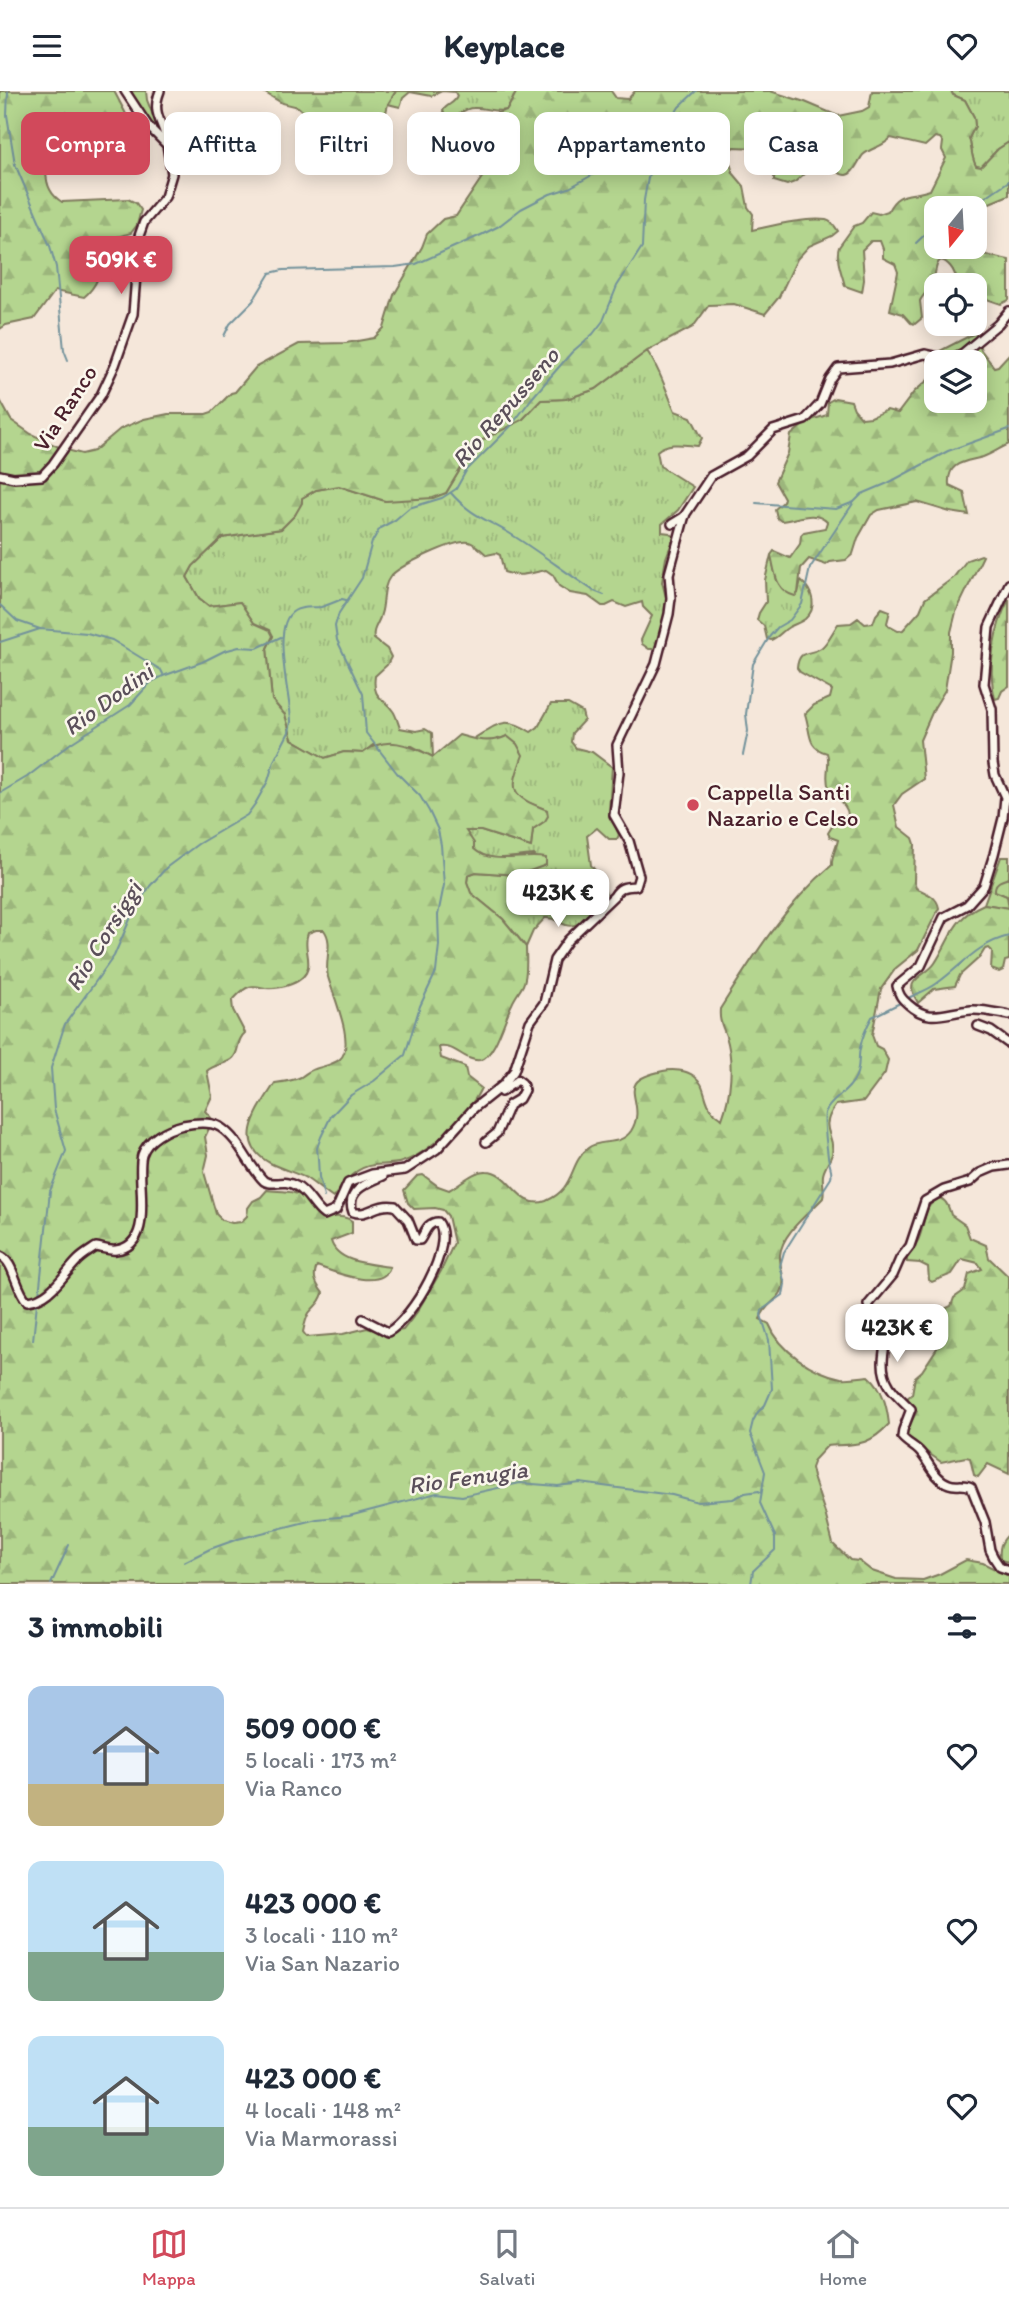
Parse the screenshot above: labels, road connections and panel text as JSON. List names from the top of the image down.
{
  "streets": {
    "street": ["Via Ranco"]
  },
  "water": [
    "Rio Repusseno",
    "Rio Dodini",
    "Rio Corsiggi",
    "Rio Fenugia"
  ],
  "places": ["Cappella Santi Nazario e Celso"],
  "north": "bottom",
  "page": {
    "header": "Keyplace",
    "chip": [
      "Compra",
      "Affitta",
      "Filtri",
      "Nuovo",
      "Appartamento",
      "Casa"
    ],
    "price": ["509K €", "423K €", "423K €"],
    "heading": "3 immobili",
    "list": [
      {
        "name": "509 000 €",
        "note": "5 locali · 173 m² · Via Ranco"
      },
      {
        "name": "423 000 €",
        "note": "3 locali · 110 m² · Via San Nazario"
      },
      {
        "name": "423 000 €",
        "note": "4 locali · 148 m² · Via Marmorassi"
      }
    ],
    "tabs": ["Mappa", "Salvati", "Home"]
  }
}
